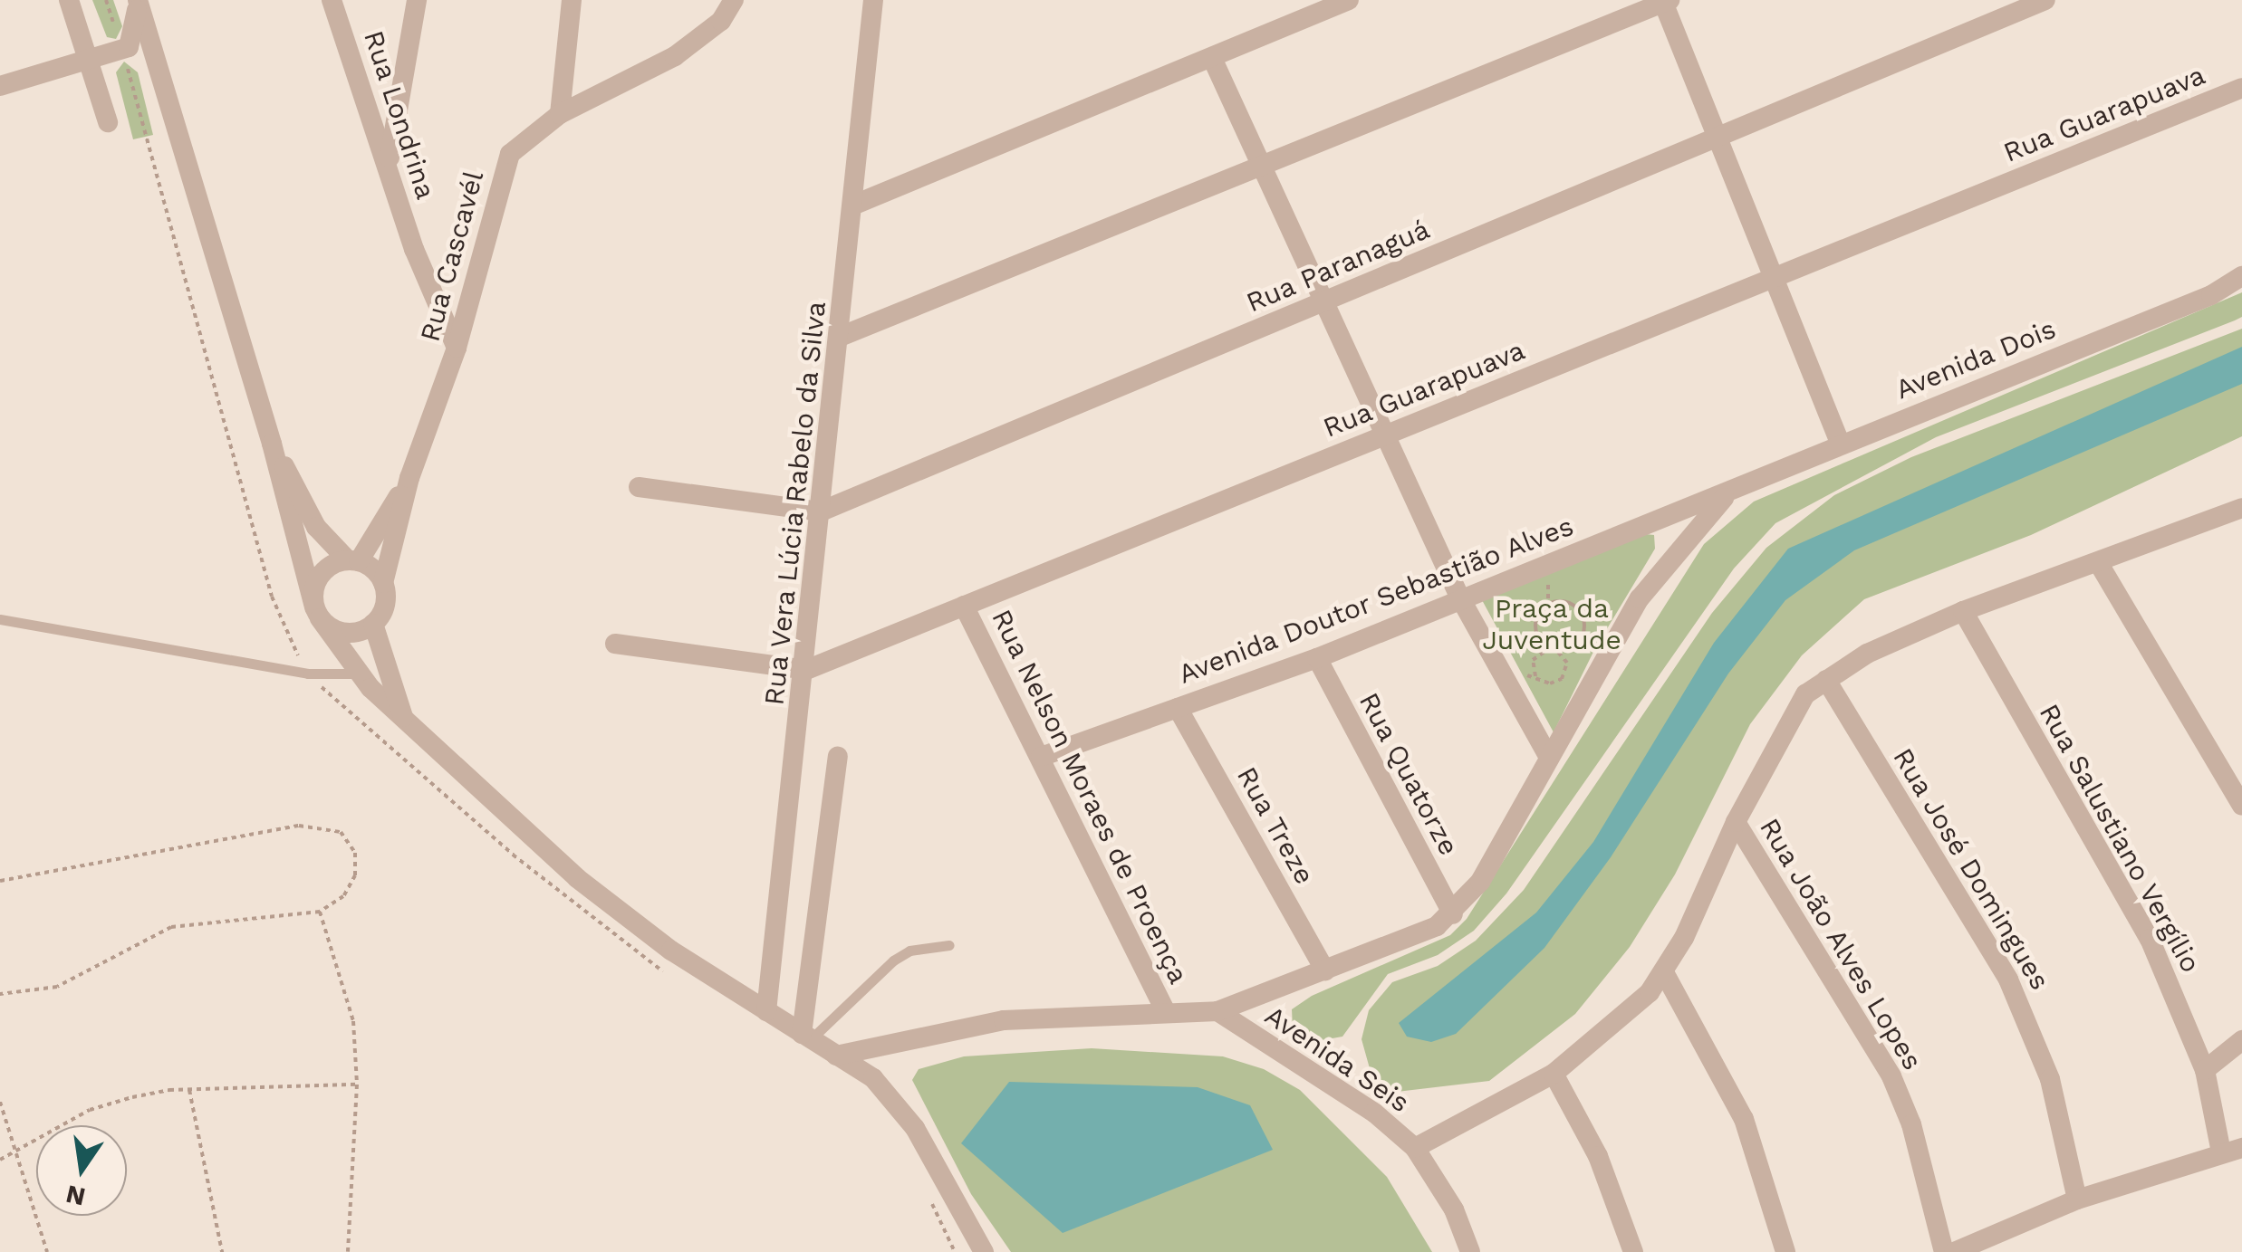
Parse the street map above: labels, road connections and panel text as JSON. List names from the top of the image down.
{
  "streets": {
    "street": [
      "Rua Guarapuava",
      "Rua Londrina",
      "Rua Cascavél",
      "Rua Paranaguá",
      "Avenida Dois",
      "Rua Vera Lúcia Rabelo da Silva",
      "Avenida Doutor Sebastião Alves",
      "Rua Quatorze",
      "Rua Nelson Moraes de Proença",
      "Rua Treze",
      "Rua Salustiano Vergílio",
      "Rua José Domingues",
      "Rua João Alves Lopes",
      "Avenida Seis"
    ]
  },
  "crossings": [
    ["Rua Guarapuava", "Rua Vera Lúcia Rabelo da Silva"],
    ["Rua Guarapuava", "Rua Nelson Moraes de Proença"],
    ["Rua Londrina", "Rua Cascavél"],
    ["Rua Paranaguá", "Rua Vera Lúcia Rabelo da Silva"],
    ["Avenida Dois", "Avenida Doutor Sebastião Alves"],
    ["Avenida Doutor Sebastião Alves", "Rua Quatorze"],
    ["Avenida Doutor Sebastião Alves", "Rua Nelson Moraes de Proença"],
    ["Avenida Doutor Sebastião Alves", "Rua Treze"]
  ],
  "parks": ["Praça da Juventude"],
  "north": "bottom"
}
